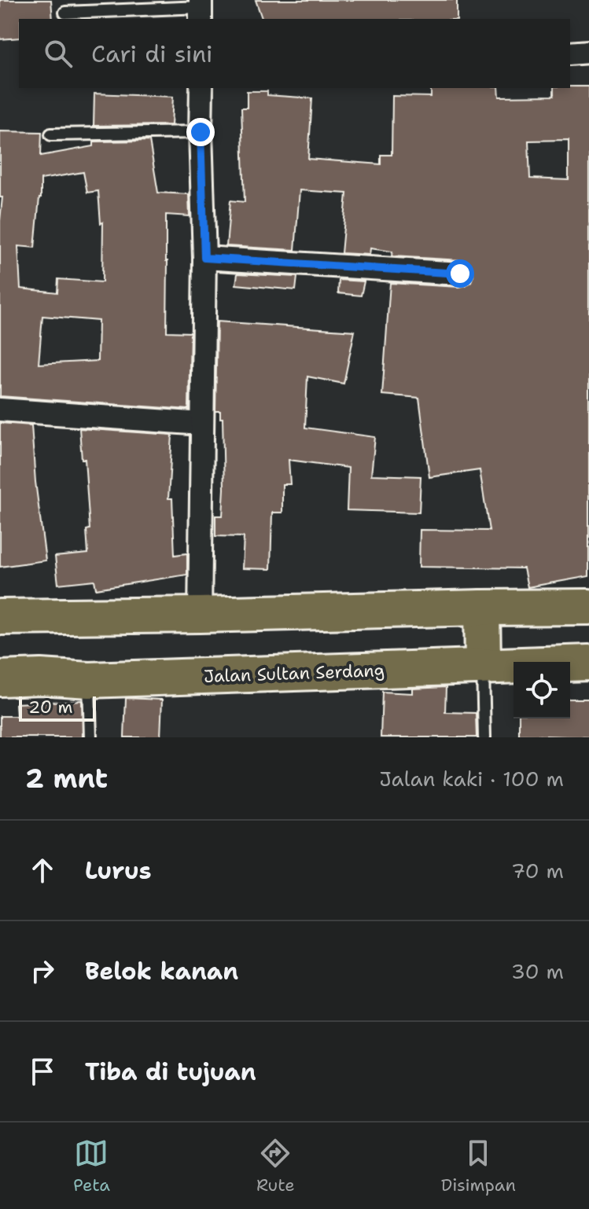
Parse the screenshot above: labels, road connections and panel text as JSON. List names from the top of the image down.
{
  "streets": {
    "highway": ["Jalan Sultan Serdang"]
  },
  "scale_bar": "20 m",
  "page": {
    "search": "Cari di sini",
    "scale": "20 m",
    "heading": ["2 mnt", "Jalan kaki · 100 m"],
    "list": [
      ["Lurus", "70 m"],
      ["Belok kanan", "30 m"],
      "Tiba di tujuan"
    ],
    "nav": ["Peta", "Rute", "Disimpan"]
  }
}
